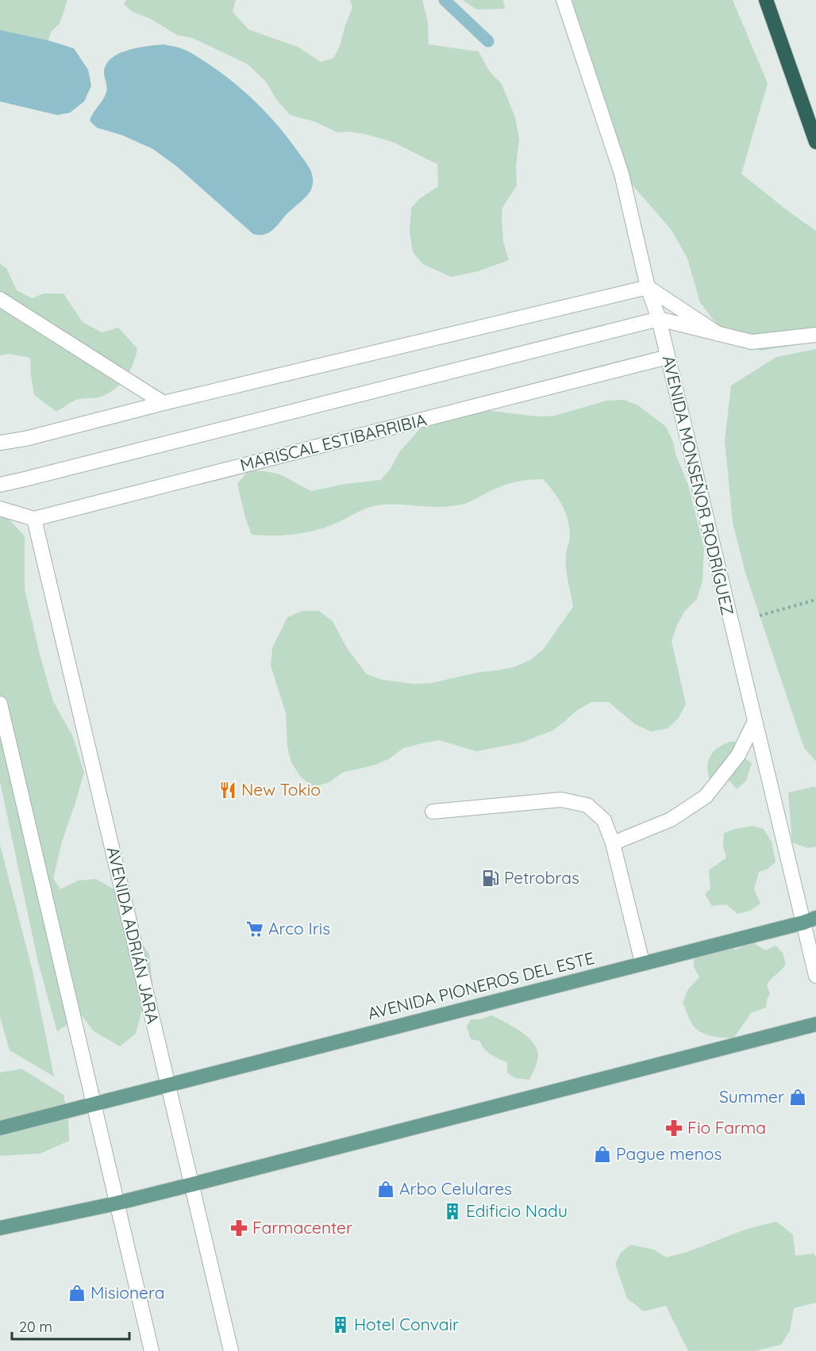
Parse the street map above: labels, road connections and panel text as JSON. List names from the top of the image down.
{
  "streets": {
    "main road": ["AVENIDA PIONEROS DEL ESTE"],
    "street": ["MARISCAL ESTIBARRIBIA", "AVENIDA MONSEÑOR RODRÍGUEZ", "AVENIDA ADRIÁN JARA"]
  },
  "crossings": [
    ["MARISCAL ESTIBARRIBIA", "AVENIDA MONSEÑOR RODRÍGUEZ"],
    ["MARISCAL ESTIBARRIBIA", "AVENIDA ADRIÁN JARA"],
    ["AVENIDA MONSEÑOR RODRÍGUEZ", "AVENIDA PIONEROS DEL ESTE"],
    ["AVENIDA ADRIÁN JARA", "AVENIDA PIONEROS DEL ESTE"]
  ],
  "places": {
    "restaurant": ["New Tokio"],
    "fuel station": ["Petrobras"],
    "supermarket": ["Arco Iris"],
    "shop": [
      "Summer",
      "Pague menos",
      "Arbo Celulares",
      "Misionera"
    ],
    "pharmacy": ["Fio Farma", "Farmacenter"],
    "building": ["Edificio Nadu", "Hotel Convair"]
  },
  "scale_bar": "20 m"
}
